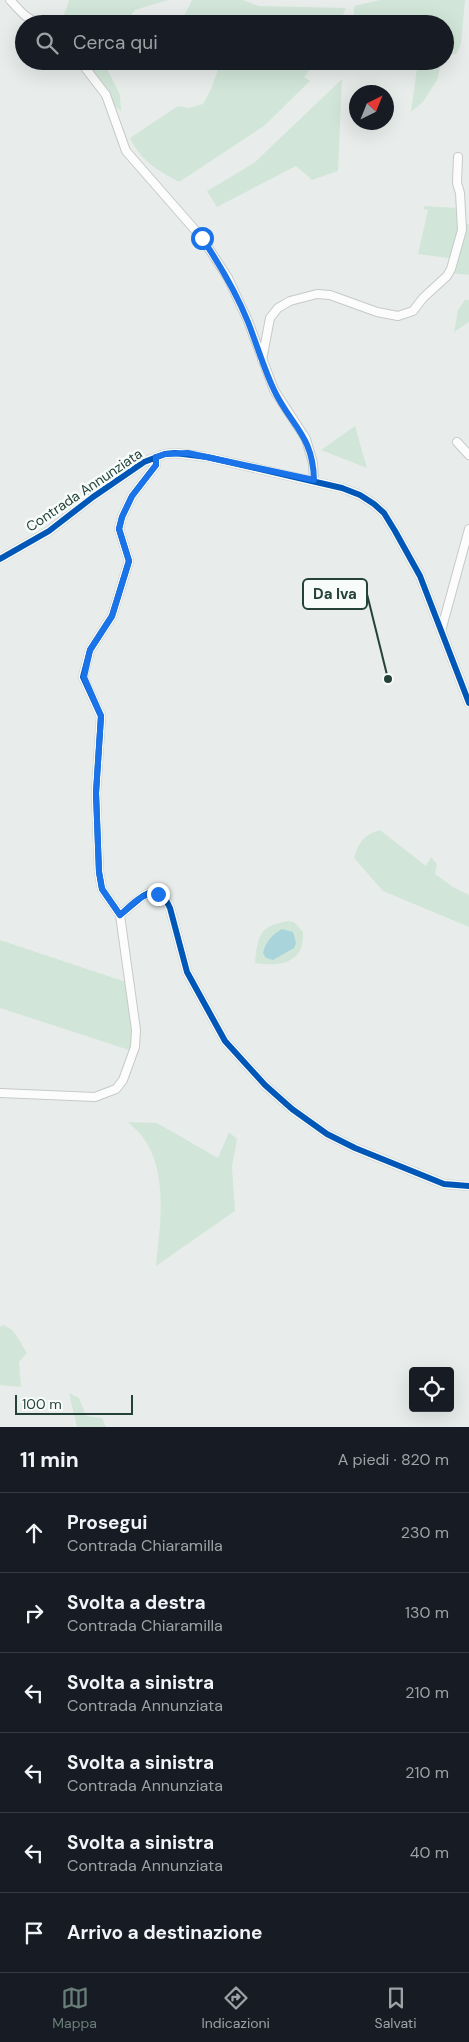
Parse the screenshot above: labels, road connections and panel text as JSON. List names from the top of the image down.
{
  "streets": {
    "street": ["Contrada Annunziata"]
  },
  "places": ["Da Iva"],
  "scale_bar": "100 m",
  "north": "top right",
  "page": {
    "search": "Cerca qui",
    "scale": "100 m",
    "heading": ["11 min", "A piedi · 820 m"],
    "list": [
      ["Prosegui", "Contrada Chiaramilla", "230 m"],
      ["Svolta a destra", "Contrada Chiaramilla", "130 m"],
      ["Svolta a sinistra", "Contrada Annunziata", "210 m"],
      ["Svolta a sinistra", "Contrada Annunziata", "210 m"],
      ["Svolta a sinistra", "Contrada Annunziata", "40 m"],
      "Arrivo a destinazione"
    ],
    "nav": ["Mappa", "Indicazioni", "Salvati"]
  }
}
